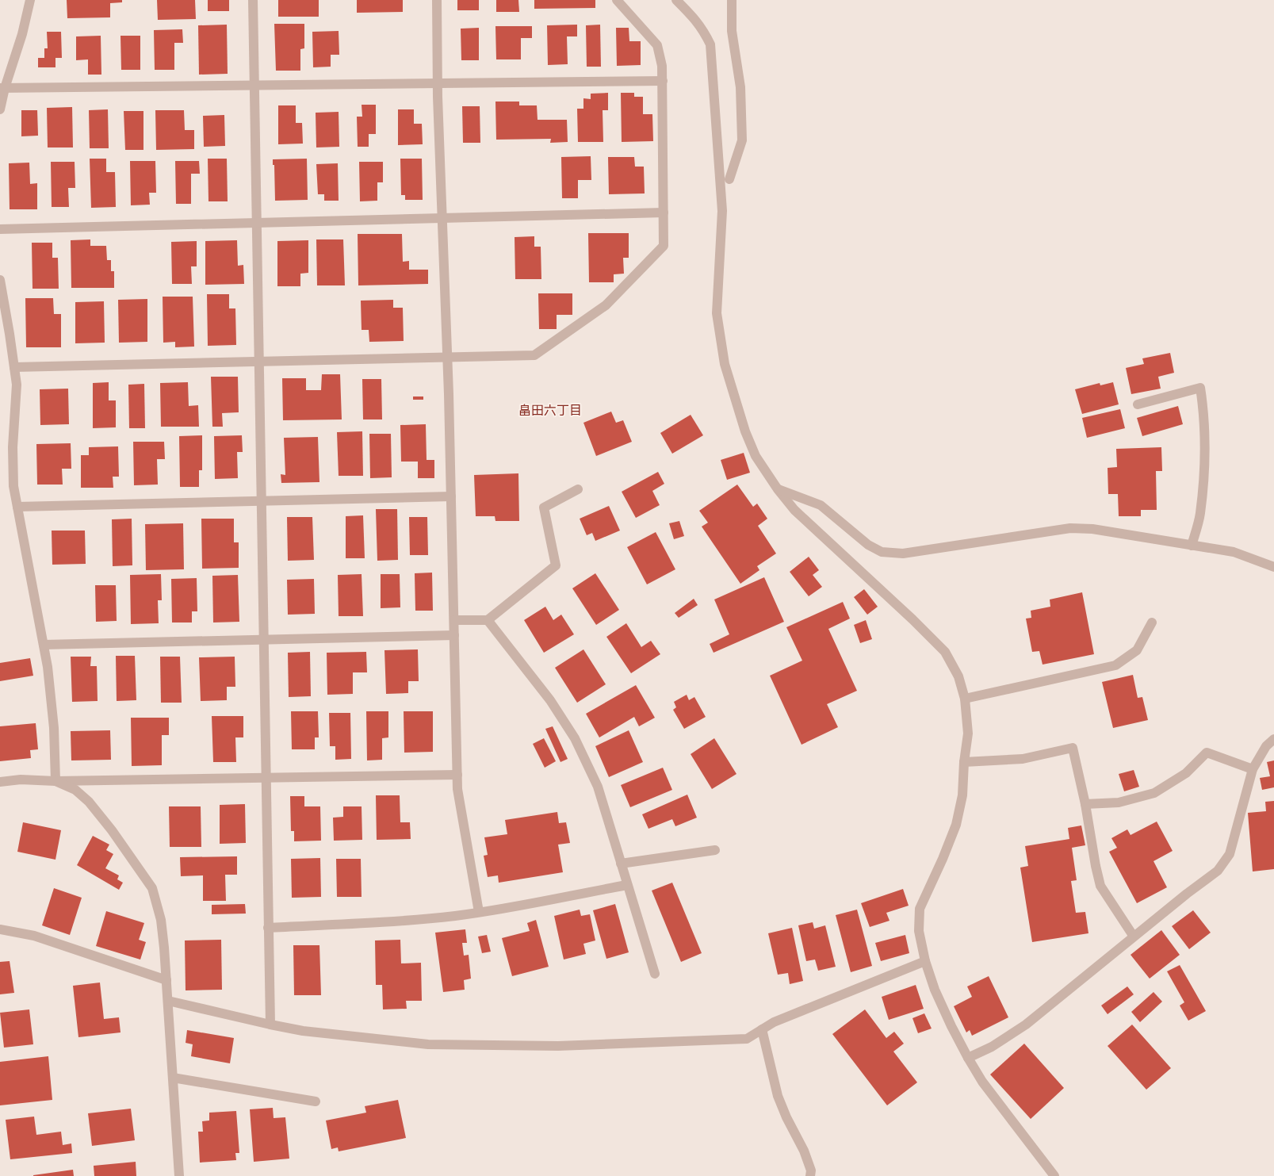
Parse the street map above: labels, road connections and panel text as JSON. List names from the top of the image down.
{
  "districts": ["畠田六丁目"]
}
